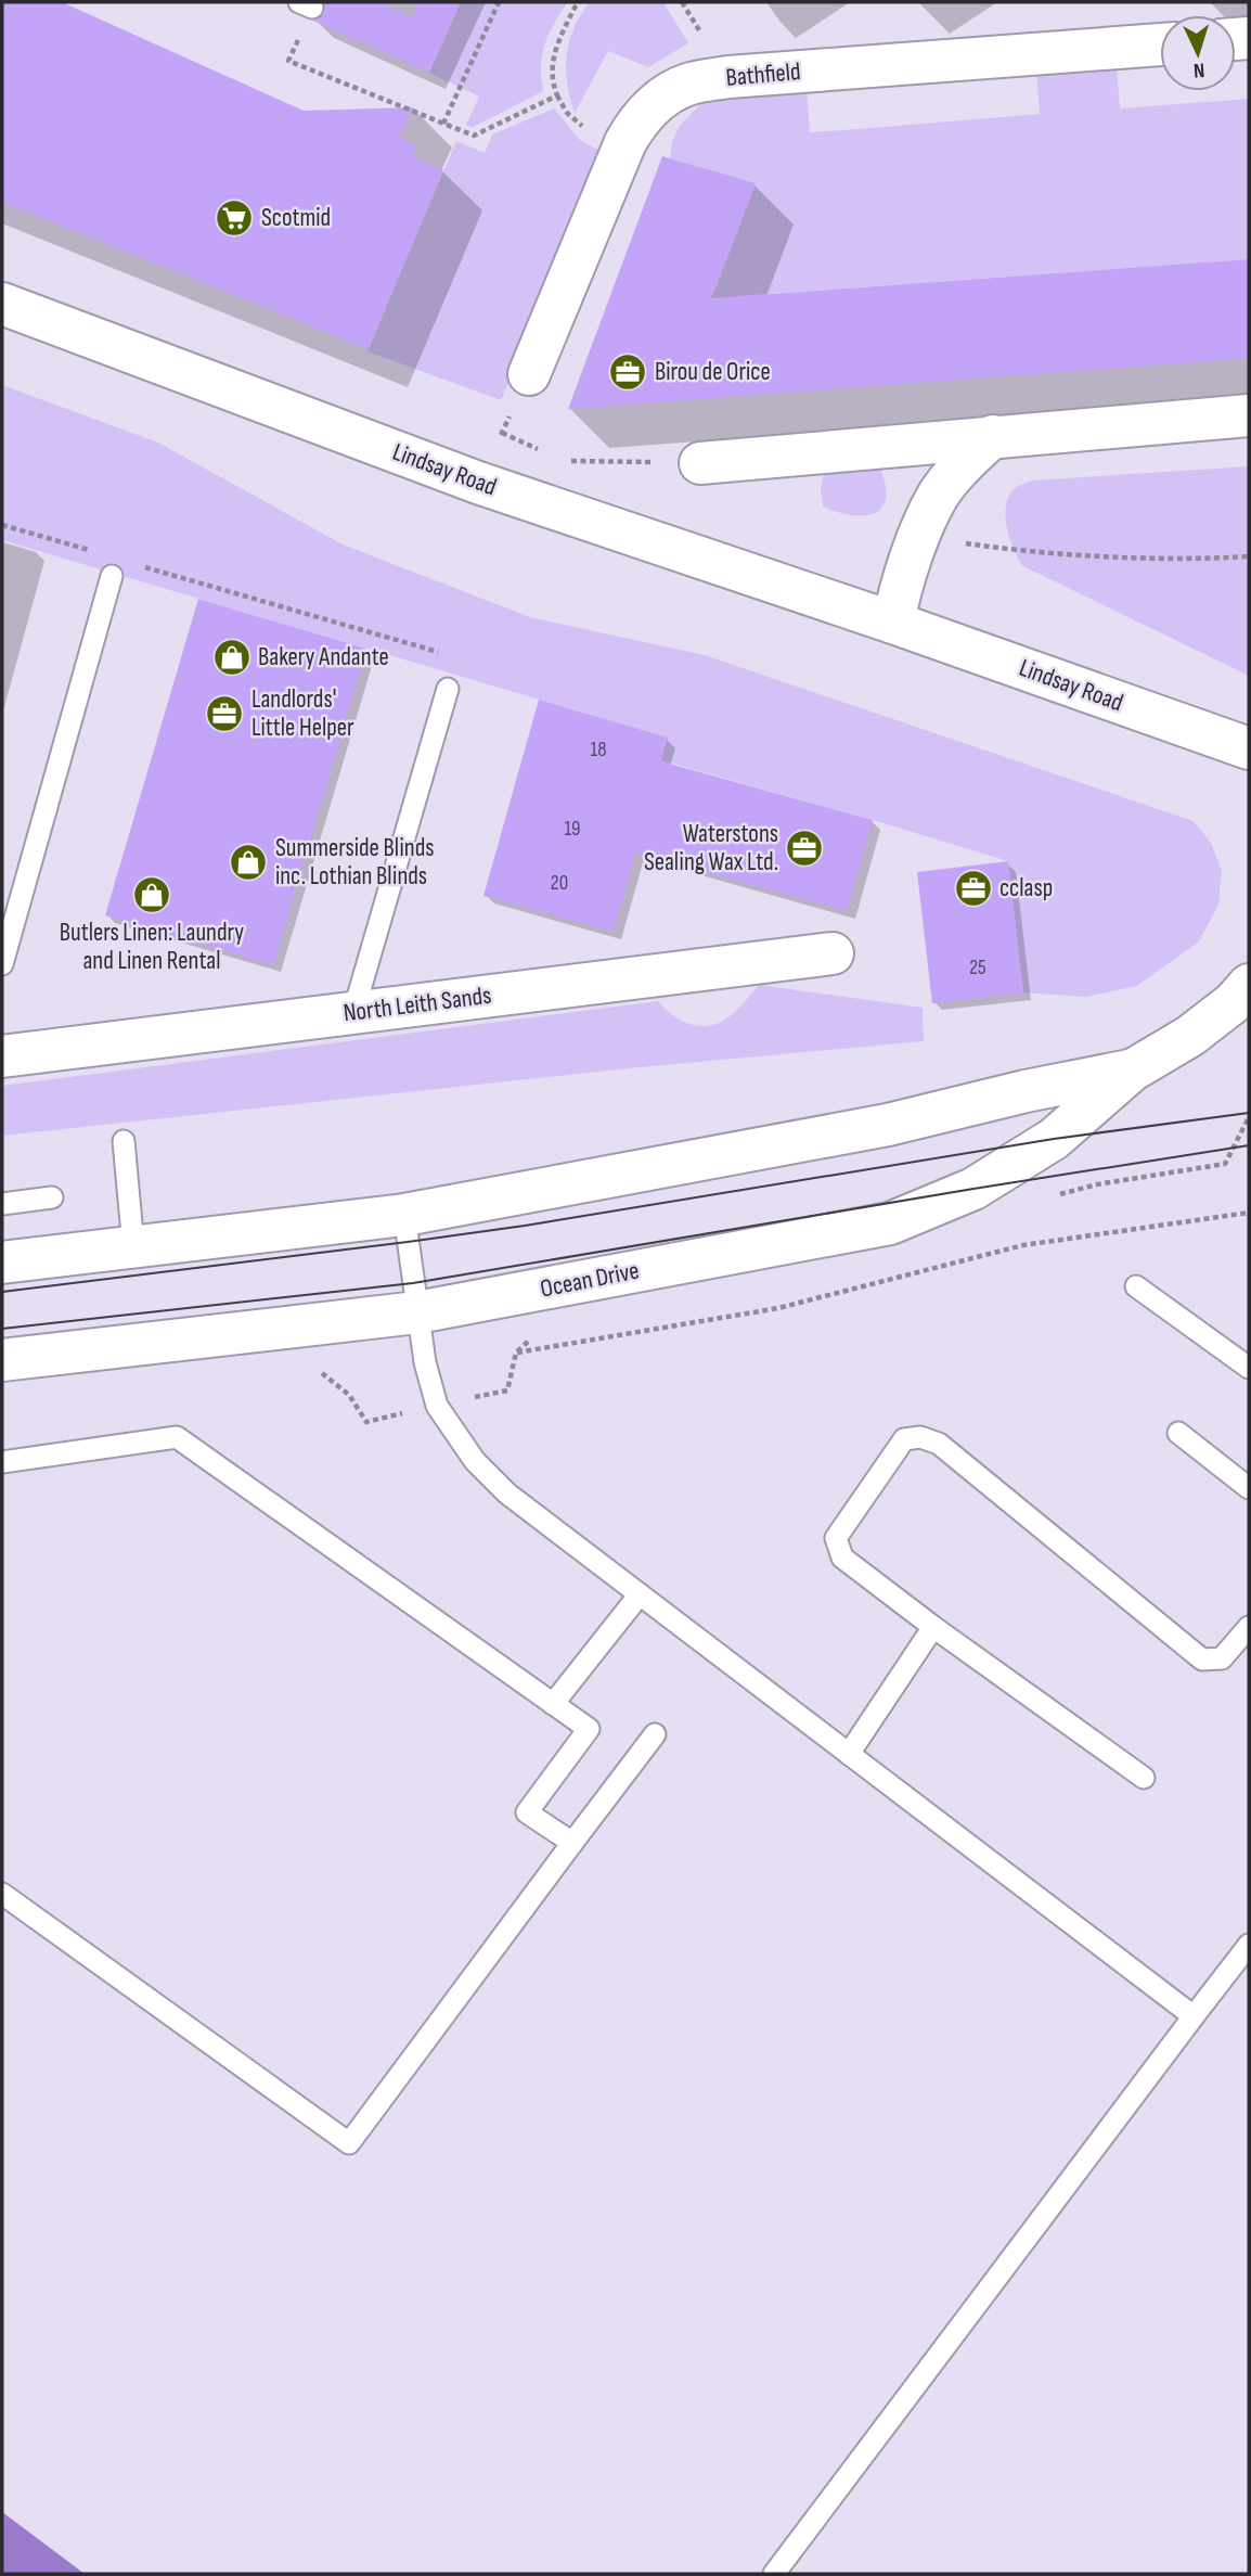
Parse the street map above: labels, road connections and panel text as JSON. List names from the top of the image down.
{
  "streets": {
    "street": [
      "Bathfield",
      "Lindsay Road",
      "North Leith Sands",
      "Ocean Drive"
    ]
  },
  "places": {
    "supermarket": ["Scotmid"],
    "office": [
      "Birou de Orice",
      "Landlords' Little Helper",
      "Waterstons Sealing Wax Ltd.",
      "cclasp"
    ],
    "shop": ["Bakery Andante", "Summerside Blinds inc. Lothian Blinds", "Butlers Linen: Laundry and Linen Rental"]
  },
  "house_numbers": [
    "18",
    "19",
    "20",
    "25"
  ],
  "north": "bottom"
}
